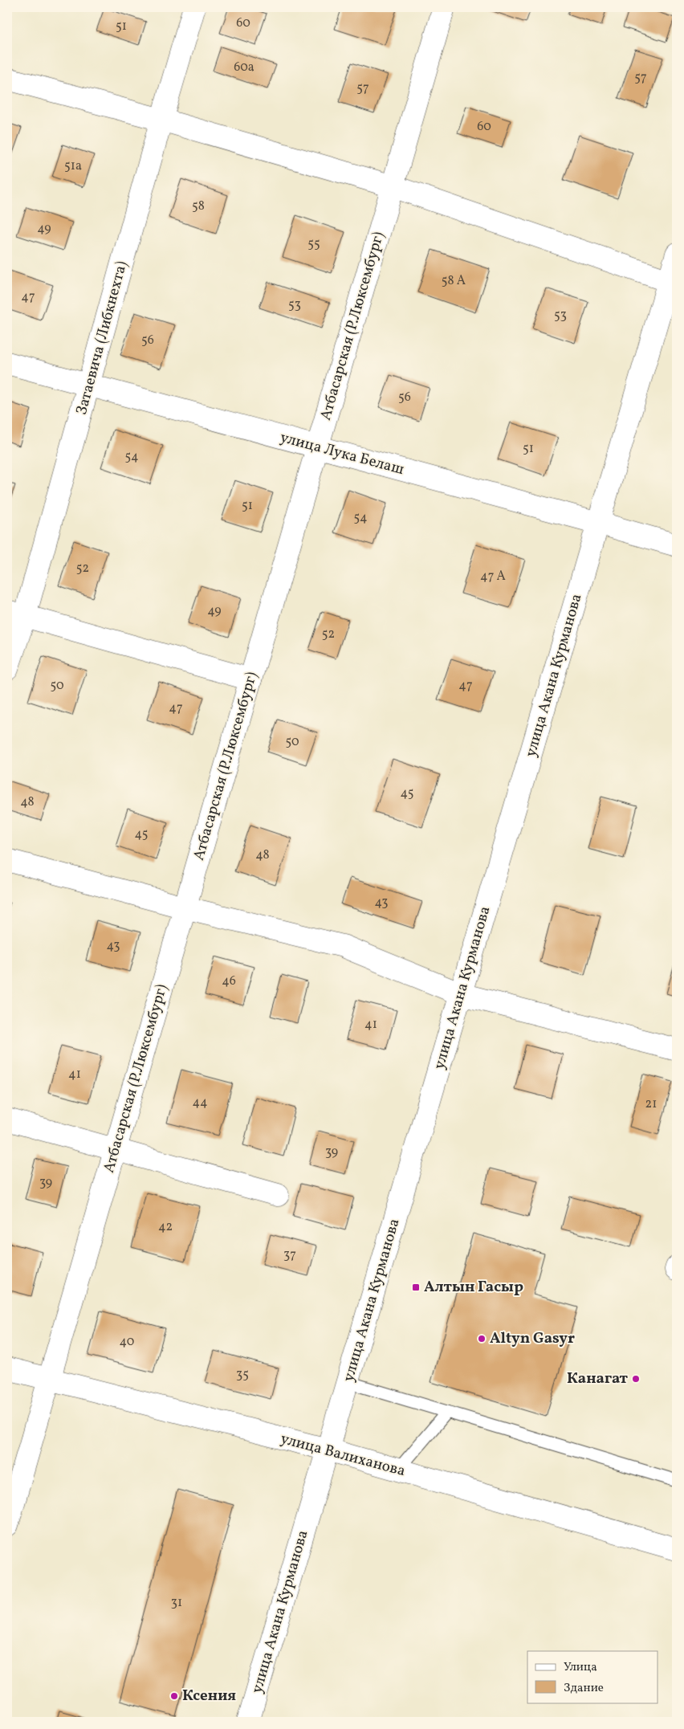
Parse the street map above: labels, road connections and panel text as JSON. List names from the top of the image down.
{
  "streets": {
    "street": [
      "Атбасарская (Р.Люксембург)",
      "Затаевича (Либкнехта)",
      "улица Лука Белаш",
      "улица Акана Курманова",
      "улица Валиханова"
    ]
  },
  "crossings": [
    ["Атбасарская (Р.Люксембург)", "улица Лука Белаш"],
    ["Атбасарская (Р.Люксембург)", "улица Валиханова"],
    ["Затаевича (Либкнехта)", "улица Лука Белаш"],
    ["улица Лука Белаш", "улица Акана Курманова"],
    ["улица Акана Курманова", "улица Валиханова"]
  ],
  "places": {
    "transit": ["Алтын Гасыр"],
    "other": ["Altyn Gasyr", "Канагат", "Ксения"]
  },
  "house_numbers": [
    "60",
    "51",
    "60а",
    "57",
    "57",
    "60",
    "51а",
    "58",
    "49",
    "55",
    "58 А",
    "47",
    "53",
    "53",
    "56",
    "56",
    "51",
    "54",
    "51",
    "54",
    "52",
    "47 A",
    "49",
    "52",
    "50",
    "47",
    "47",
    "50",
    "45",
    "48",
    "45",
    "48",
    "43",
    "43",
    "46",
    "41",
    "41",
    "44",
    "21",
    "39",
    "39",
    "42",
    "37",
    "40",
    "35",
    "31"
  ],
  "legend": ["Улица", "Здание"]
}
